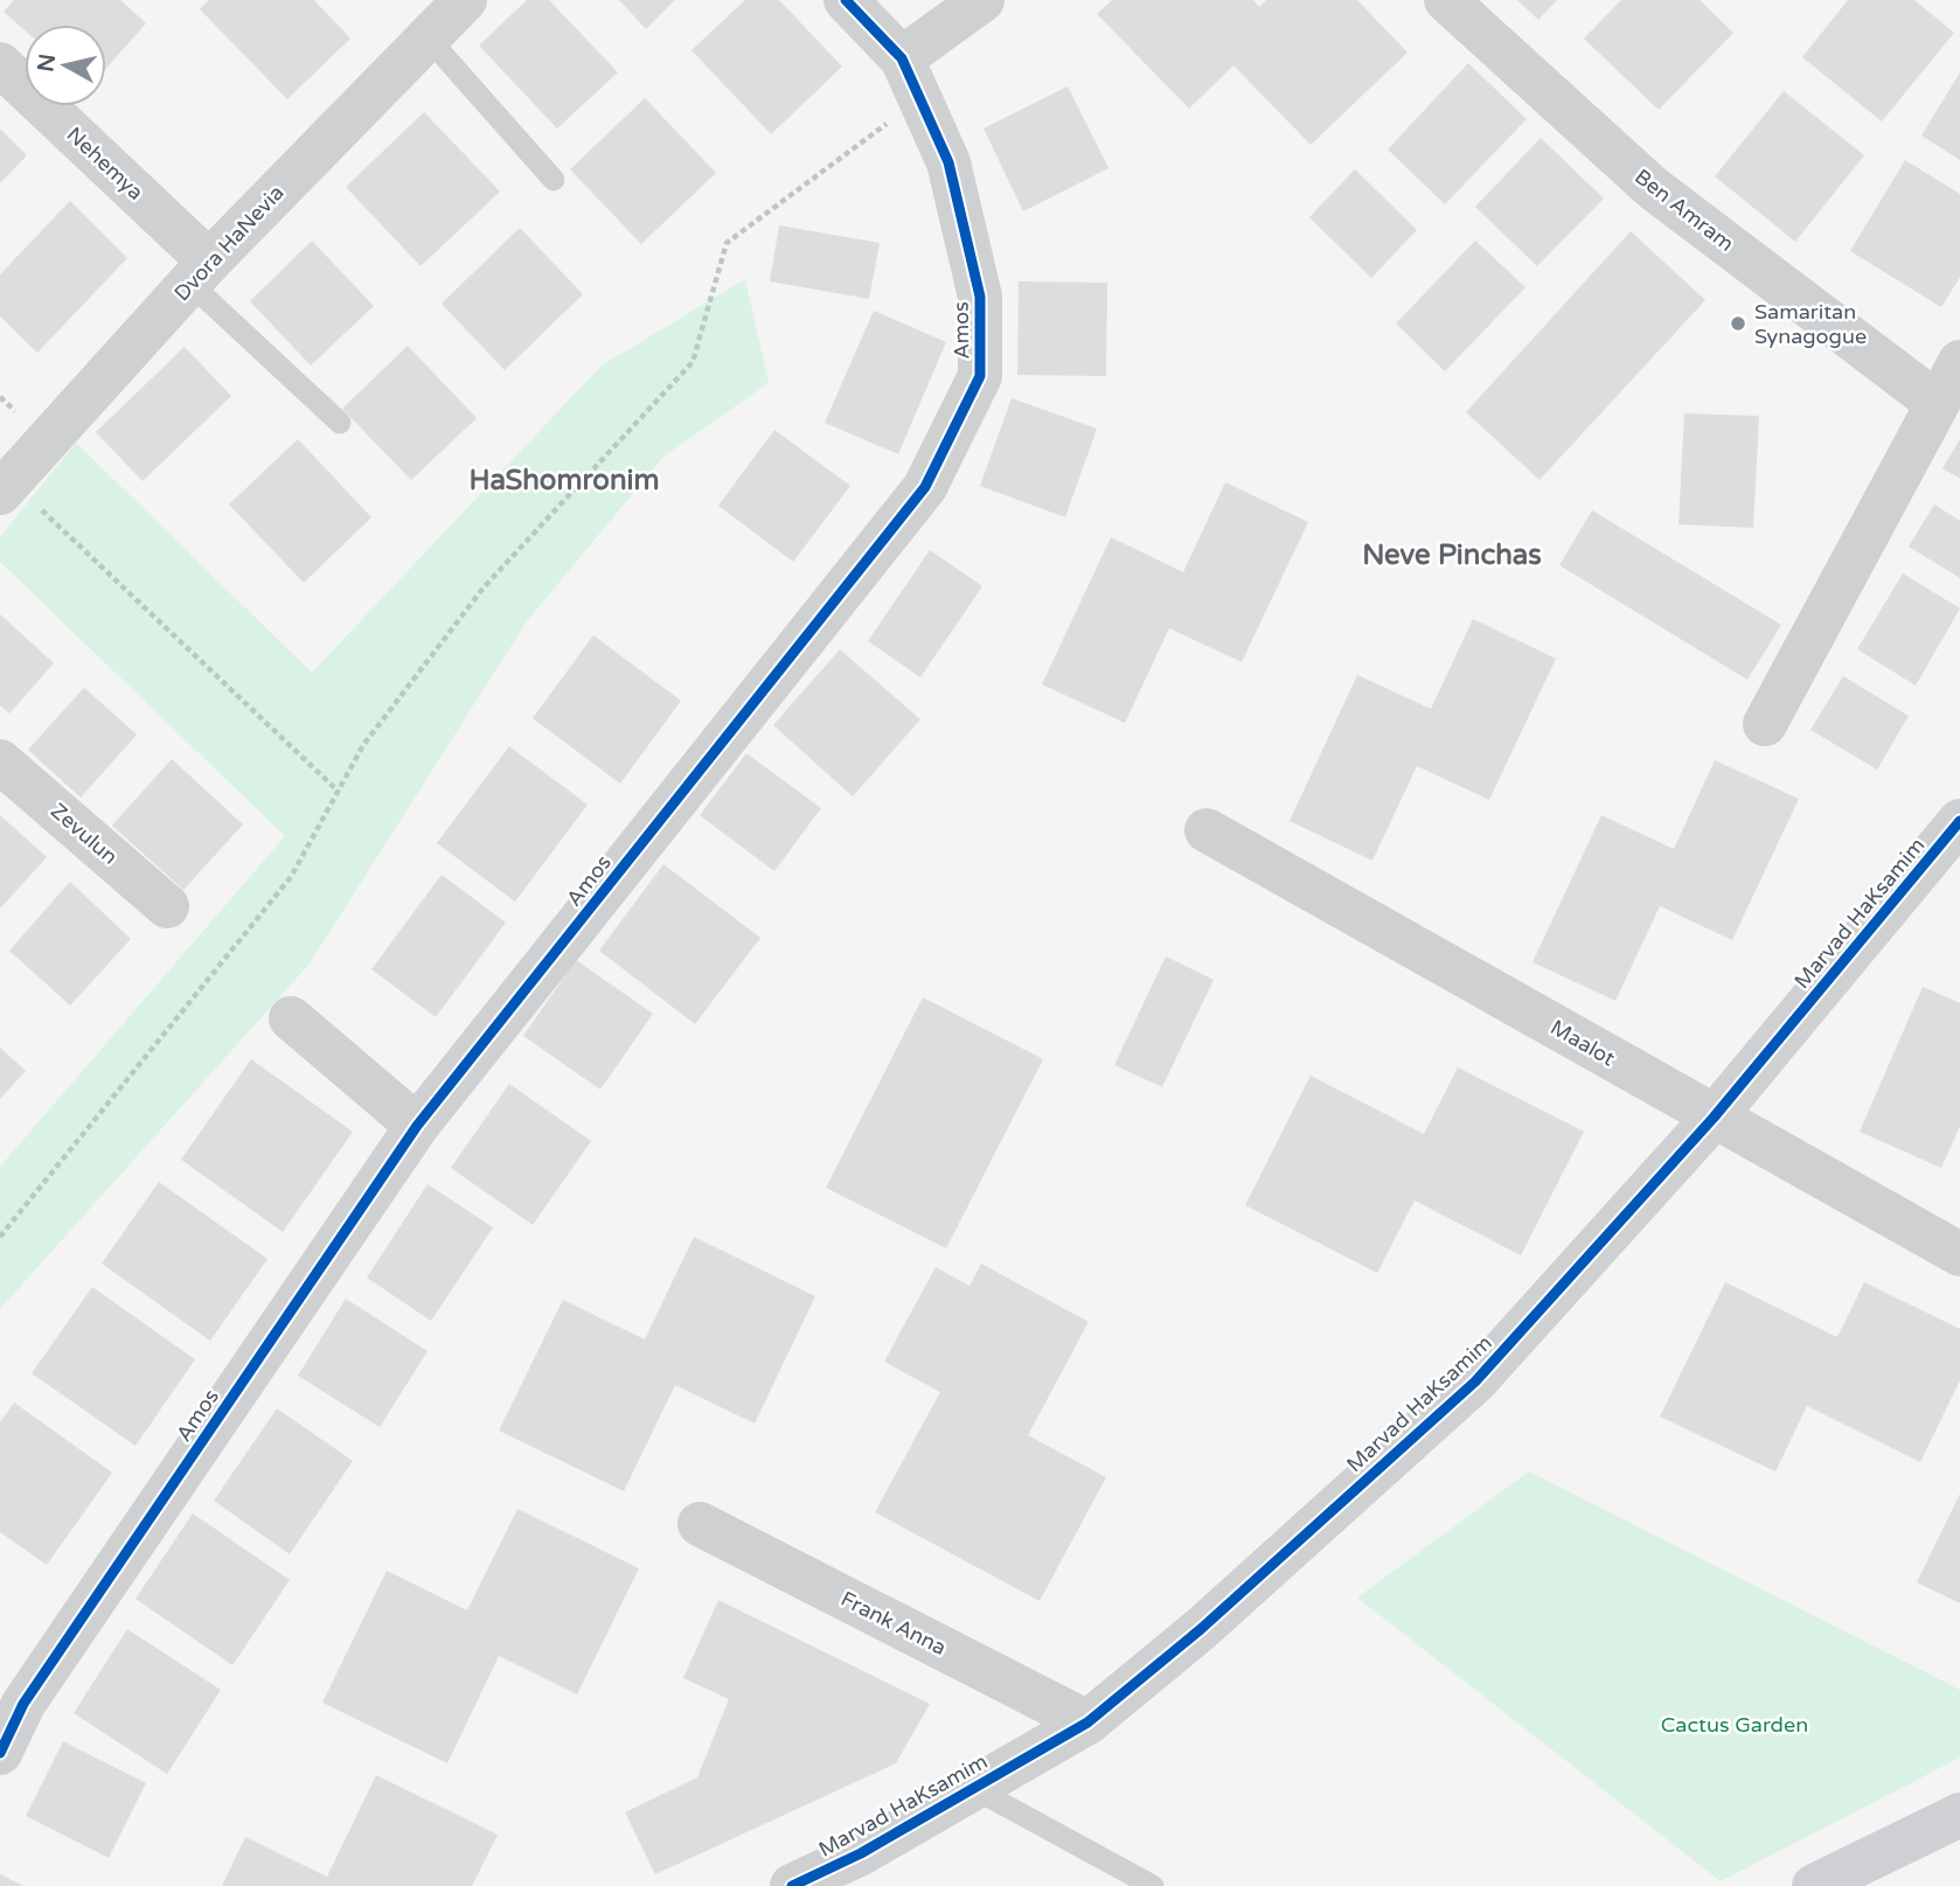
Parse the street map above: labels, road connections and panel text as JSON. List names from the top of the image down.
{
  "streets": {
    "street": [
      "Nehemya",
      "Ben Amram",
      "Dvora HaNevia",
      "Amos",
      "Zevulun",
      "Marvad HaKsamim",
      "Maalot",
      "Frank Anna"
    ]
  },
  "crossings": [
    ["Nehemya", "Dvora HaNevia"],
    ["Marvad HaKsamim", "Maalot"],
    ["Marvad HaKsamim", "Frank Anna"]
  ],
  "districts": ["HaShomronim", "Neve Pinchas"],
  "parks": ["Cactus Garden"],
  "places": ["Samaritan Synagogue"],
  "north": "left"
}
